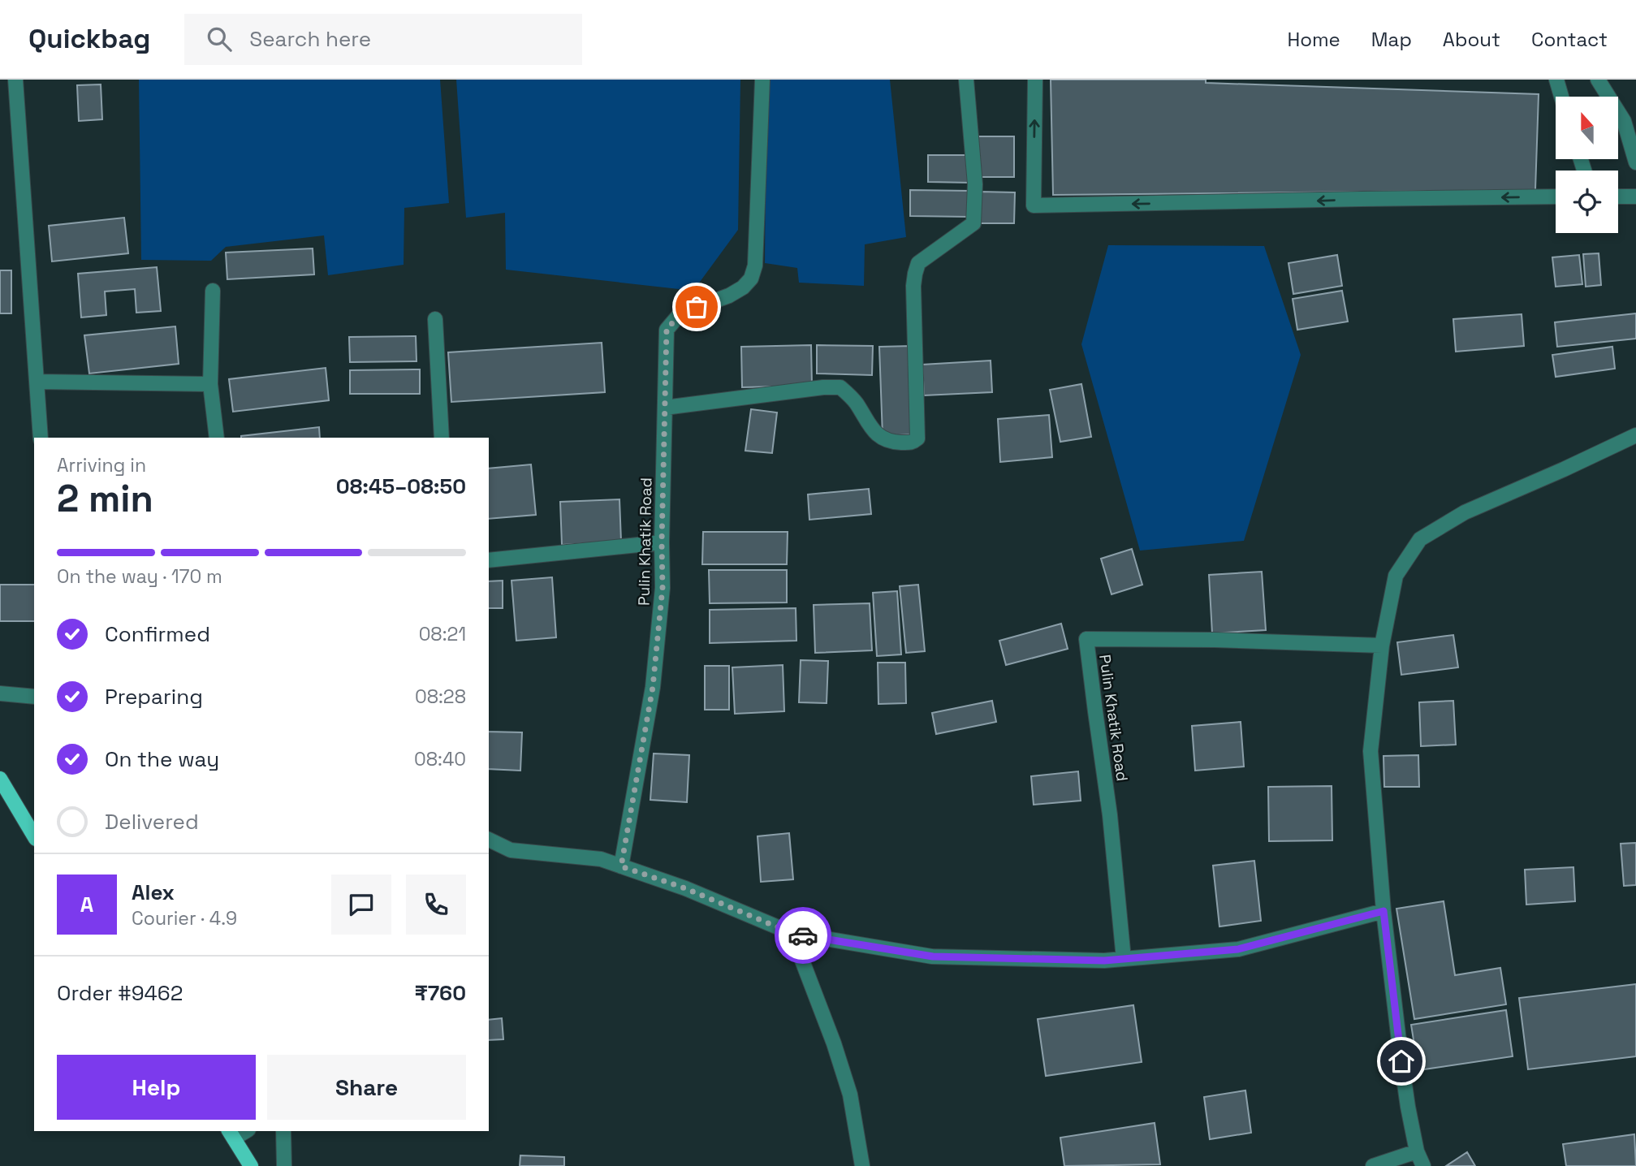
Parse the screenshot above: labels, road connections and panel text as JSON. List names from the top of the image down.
{
  "streets": {
    "street": ["Pulin Khatik Road"]
  },
  "north": "top",
  "page": {
    "header": "Quickbag",
    "search": "Search here",
    "nav": [
      "Home",
      "Map",
      "About",
      "Contact"
    ],
    "heading": ["2 min", "Arriving in", "08:45–08:50"],
    "panel": [
      "Alex",
      "Courier · 4.9",
      "Order #9462",
      "₹760"
    ],
    "bar": "On the way · 170 m",
    "list": [
      ["Confirmed", "08:21"],
      ["Preparing", "08:28"],
      ["On the way", "08:40"],
      "Delivered"
    ],
    "round": "A",
    "buttons": ["Help", "Share"]
  }
}
